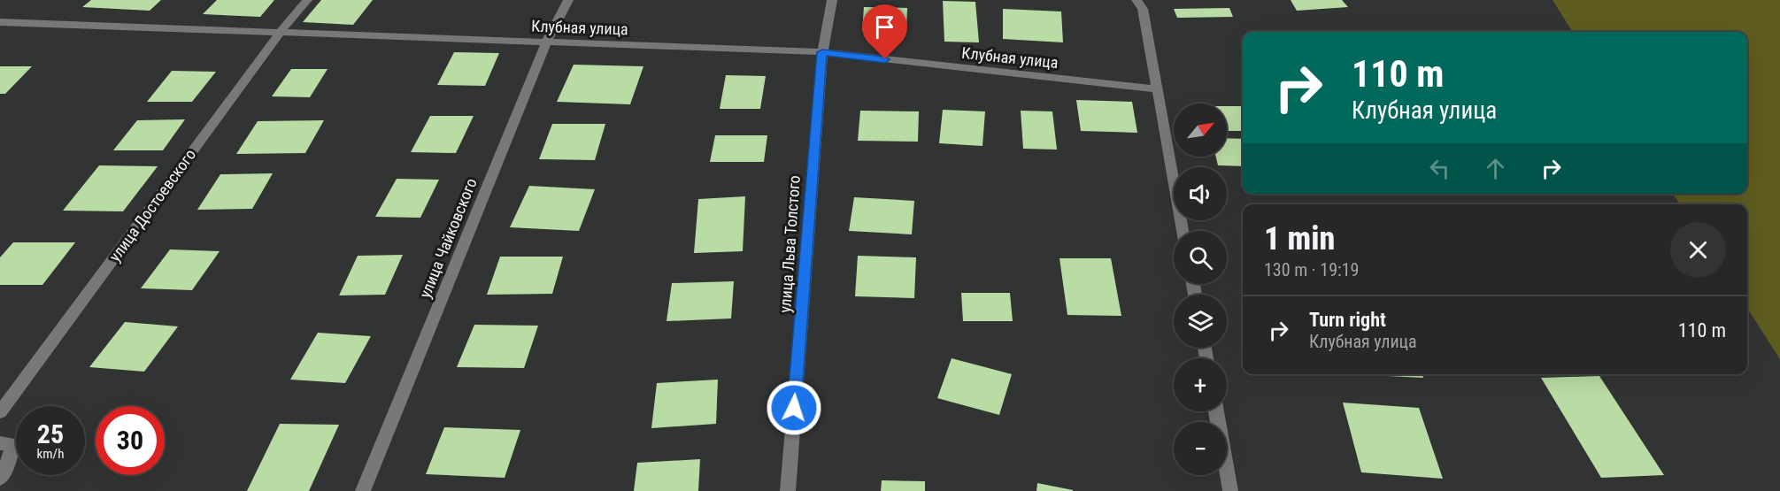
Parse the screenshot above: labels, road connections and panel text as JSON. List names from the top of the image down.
{
  "streets": {
    "street": [
      "Клубная улица",
      "улица Достоевского",
      "улица Чайковского",
      "улица Льва Толстого"
    ]
  },
  "crossings": [
    ["Клубная улица", "улица Достоевского"],
    ["Клубная улица", "улица Чайковского"],
    ["Клубная улица", "улица Льва Толстого"]
  ],
  "north": "top right",
  "page": {
    "turn": ["110 m", "Клубная улица"],
    "map_buttons": ["+", "−"],
    "heading": ["1 min", "130 m · 19:19"],
    "list": [
      {
        "name": "Turn right",
        "note": "Клубная улица",
        "value": "110 m"
      }
    ],
    "speed": "25 km/h",
    "limit": "30"
  }
}
